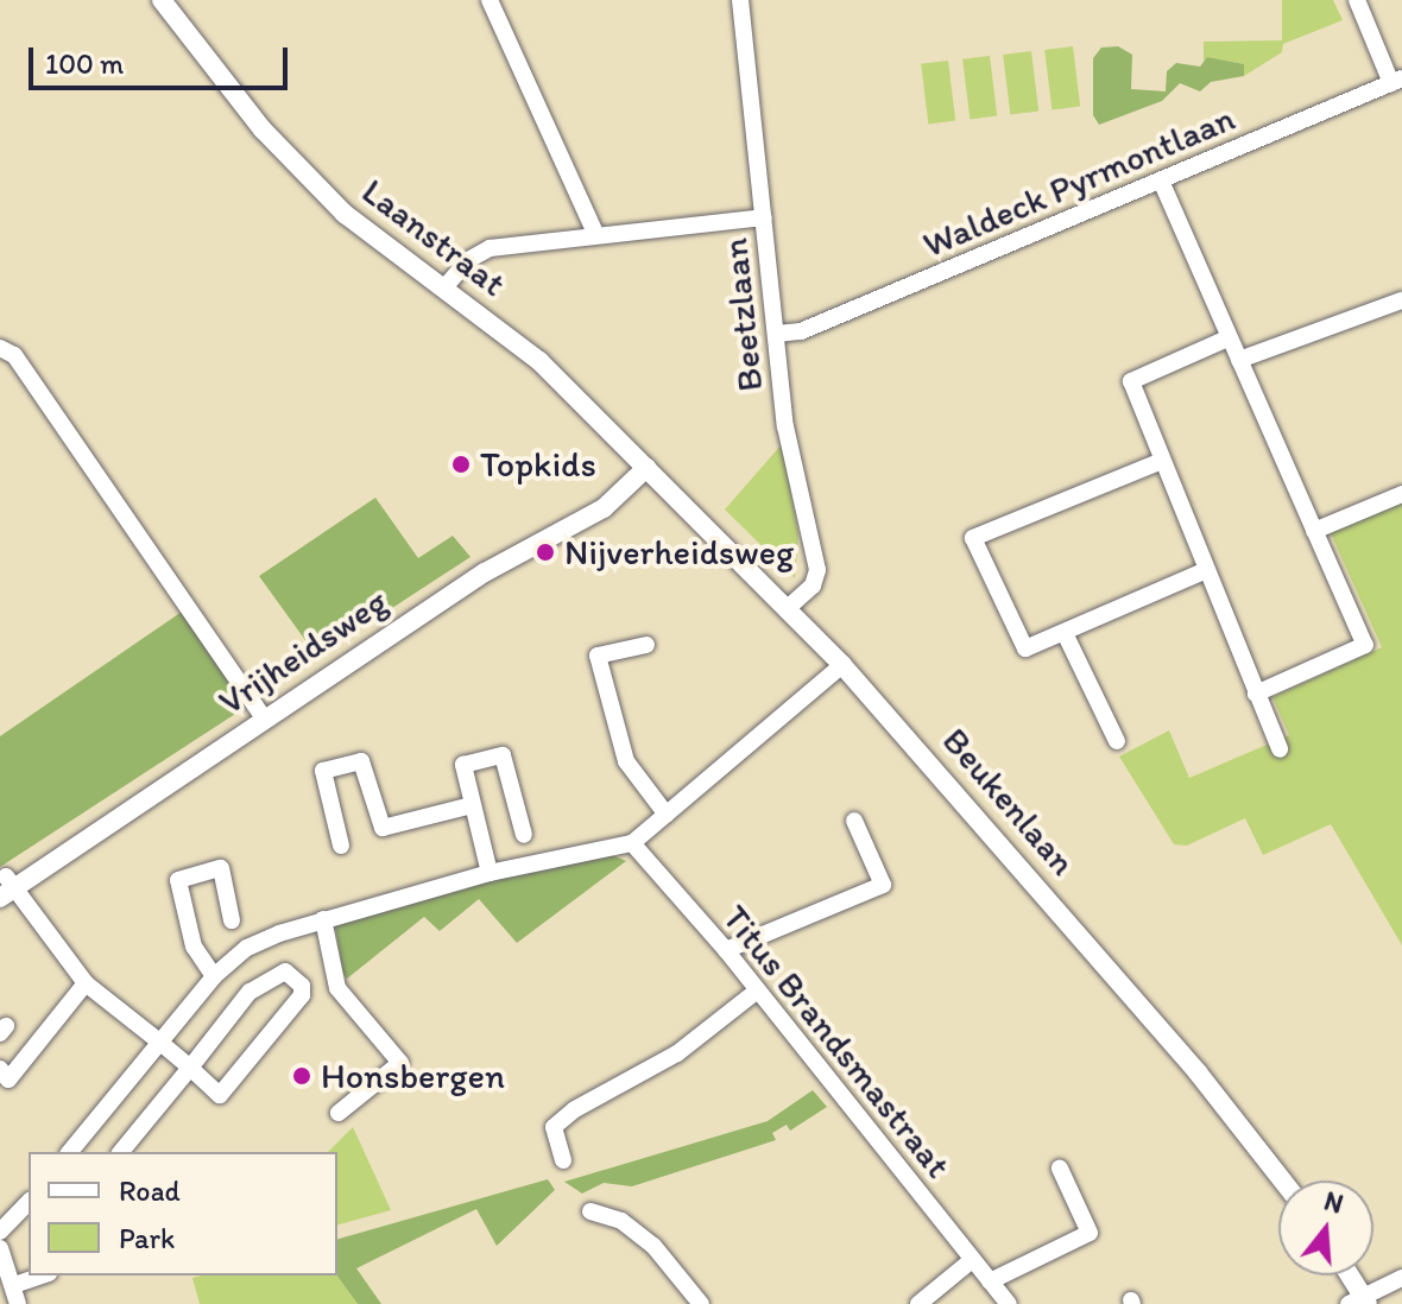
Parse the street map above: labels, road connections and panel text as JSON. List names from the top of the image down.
{
  "streets": {
    "street": [
      "Waldeck Pyrmontlaan",
      "Laanstraat",
      "Beetzlaan",
      "Vrijheidsweg",
      "Beukenlaan",
      "Titus Brandsmastraat"
    ]
  },
  "crossings": [
    ["Waldeck Pyrmontlaan", "Beetzlaan"],
    ["Laanstraat", "Vrijheidsweg"],
    ["Laanstraat", "Beukenlaan"],
    ["Beetzlaan", "Beukenlaan"],
    ["Vrijheidsweg", "Beukenlaan"]
  ],
  "places": ["Topkids", "Nijverheidsweg", "Honsbergen"],
  "legend": ["Road", "Park"],
  "scale_bar": "100 m",
  "north": "top"
}
